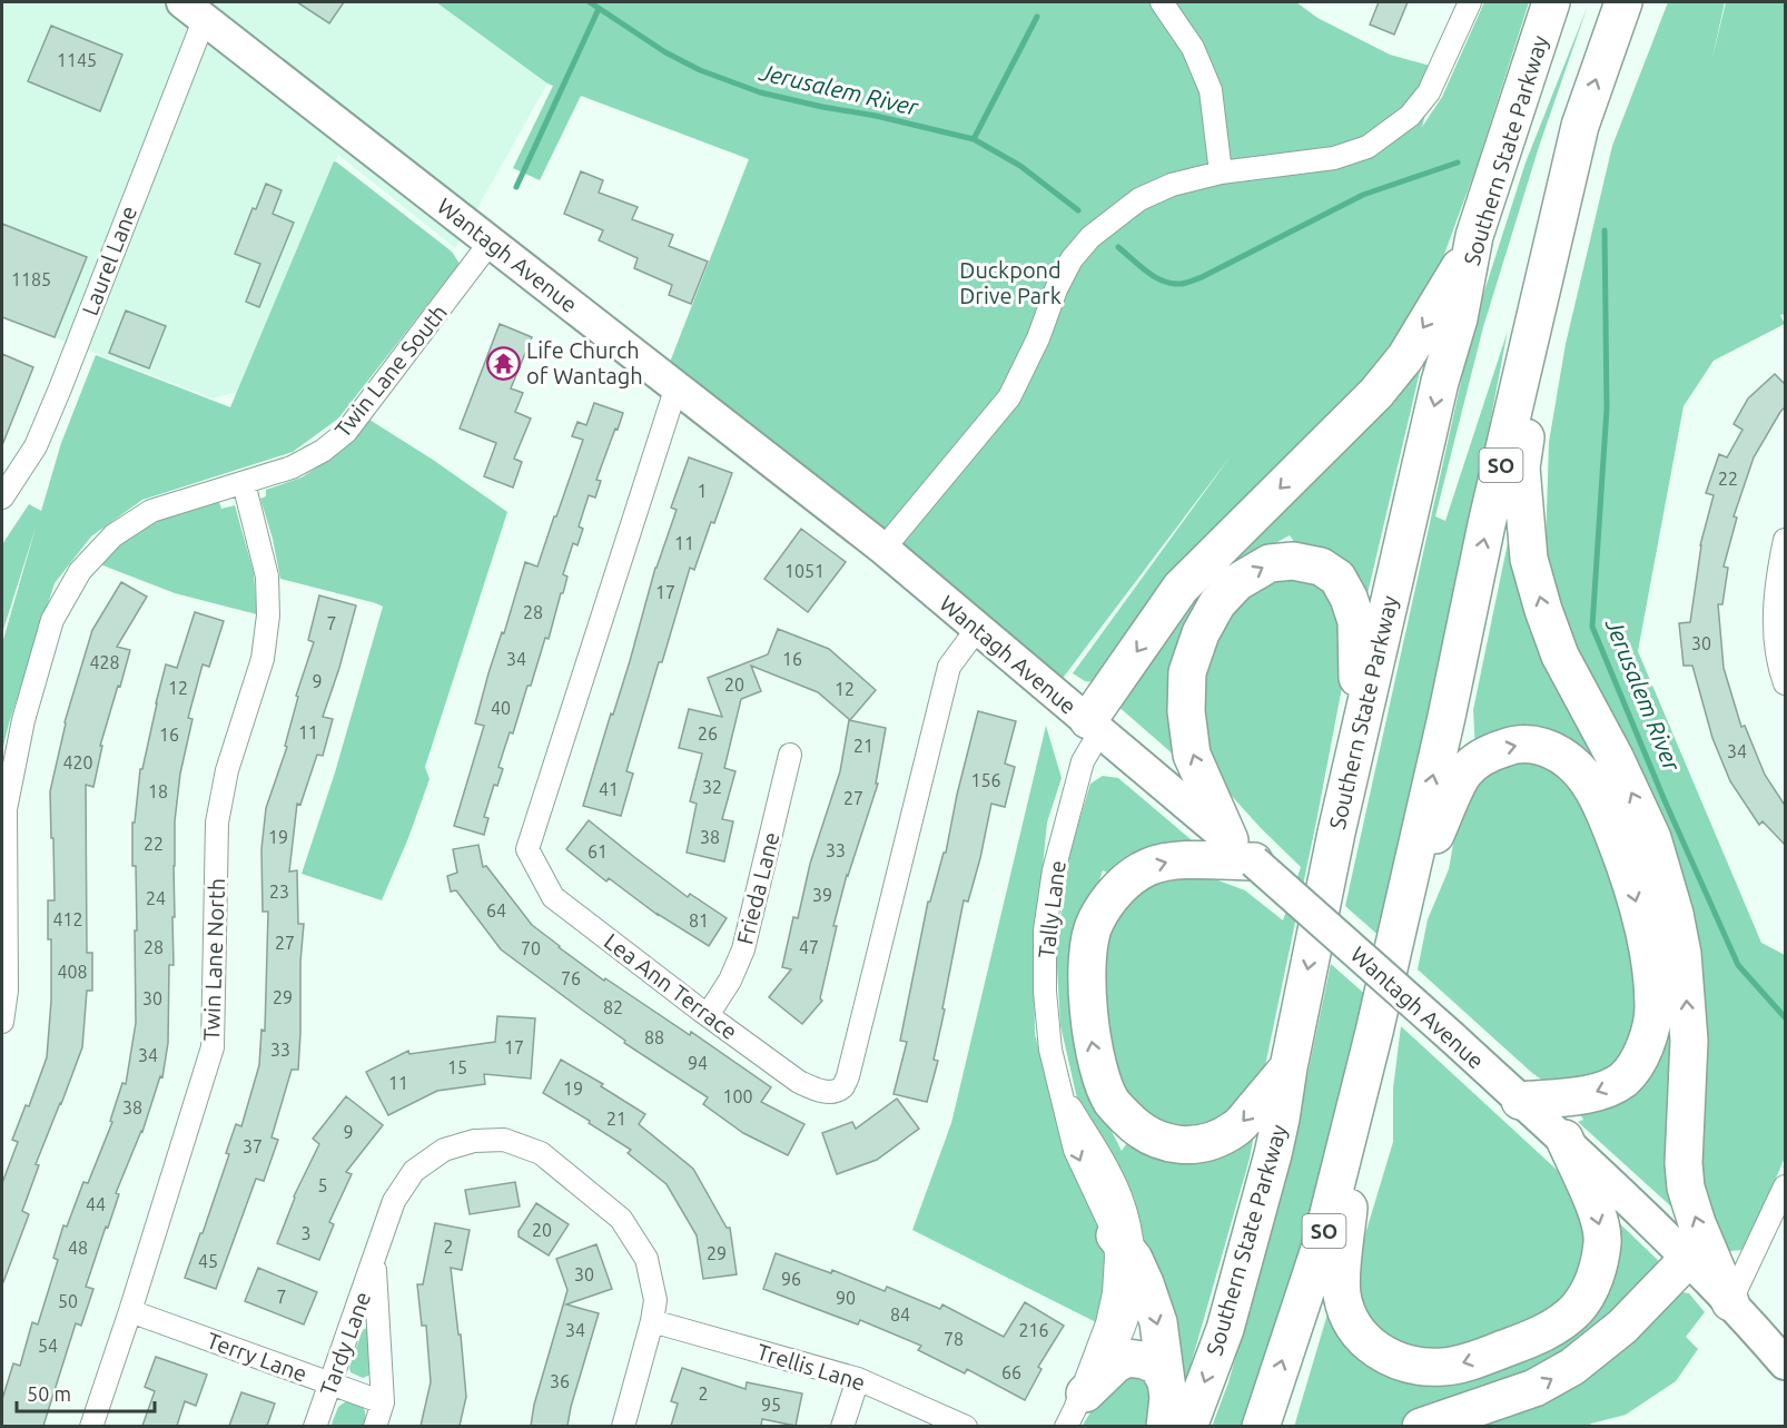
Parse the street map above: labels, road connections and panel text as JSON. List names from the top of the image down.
{
  "streets": {
    "highway": ["Southern State Parkway", "SO"],
    "main road": ["Wantagh Avenue"],
    "street": [
      "Laurel Lane",
      "Twin Lane South",
      "Frieda Lane",
      "Tally Lane",
      "Twin Lane North",
      "Lea Ann Terrace",
      "Tardy Lane",
      "Terry Lane",
      "Trellis Lane"
    ]
  },
  "crossings": [
    ["Wantagh Avenue", "Laurel Lane"],
    ["Wantagh Avenue", "Twin Lane South"],
    ["Wantagh Avenue", "Tally Lane"],
    ["Wantagh Avenue", "Lea Ann Terrace"],
    ["Twin Lane South", "Twin Lane North"],
    ["Frieda Lane", "Lea Ann Terrace"],
    ["Twin Lane North", "Terry Lane"],
    ["Tardy Lane", "Terry Lane"],
    ["Tardy Lane", "Trellis Lane"]
  ],
  "water": ["Jerusalem River"],
  "parks": ["Duckpond Drive Park"],
  "places": {
    "temple": ["Life Church of Wantagh"]
  },
  "house_numbers": [
    "1145",
    "1185",
    "22",
    "1",
    "11",
    "1051",
    "17",
    "28",
    "7",
    "30",
    "34",
    "16",
    "428",
    "9",
    "20",
    "12",
    "12",
    "40",
    "11",
    "26",
    "16",
    "21",
    "34",
    "420",
    "156",
    "32",
    "41",
    "18",
    "27",
    "19",
    "38",
    "22",
    "33",
    "61",
    "23",
    "39",
    "24",
    "64",
    "412",
    "81",
    "27",
    "28",
    "47",
    "70",
    "408",
    "76",
    "29",
    "30",
    "82",
    "88",
    "17",
    "33",
    "34",
    "94",
    "15",
    "11",
    "19",
    "100",
    "38",
    "21",
    "9",
    "37",
    "5",
    "44",
    "20",
    "3",
    "2",
    "48",
    "29",
    "45",
    "30",
    "96",
    "7",
    "90",
    "50",
    "84",
    "34",
    "216",
    "78",
    "54",
    "66",
    "36",
    "2",
    "95"
  ],
  "scale_bar": "50 m"
}
